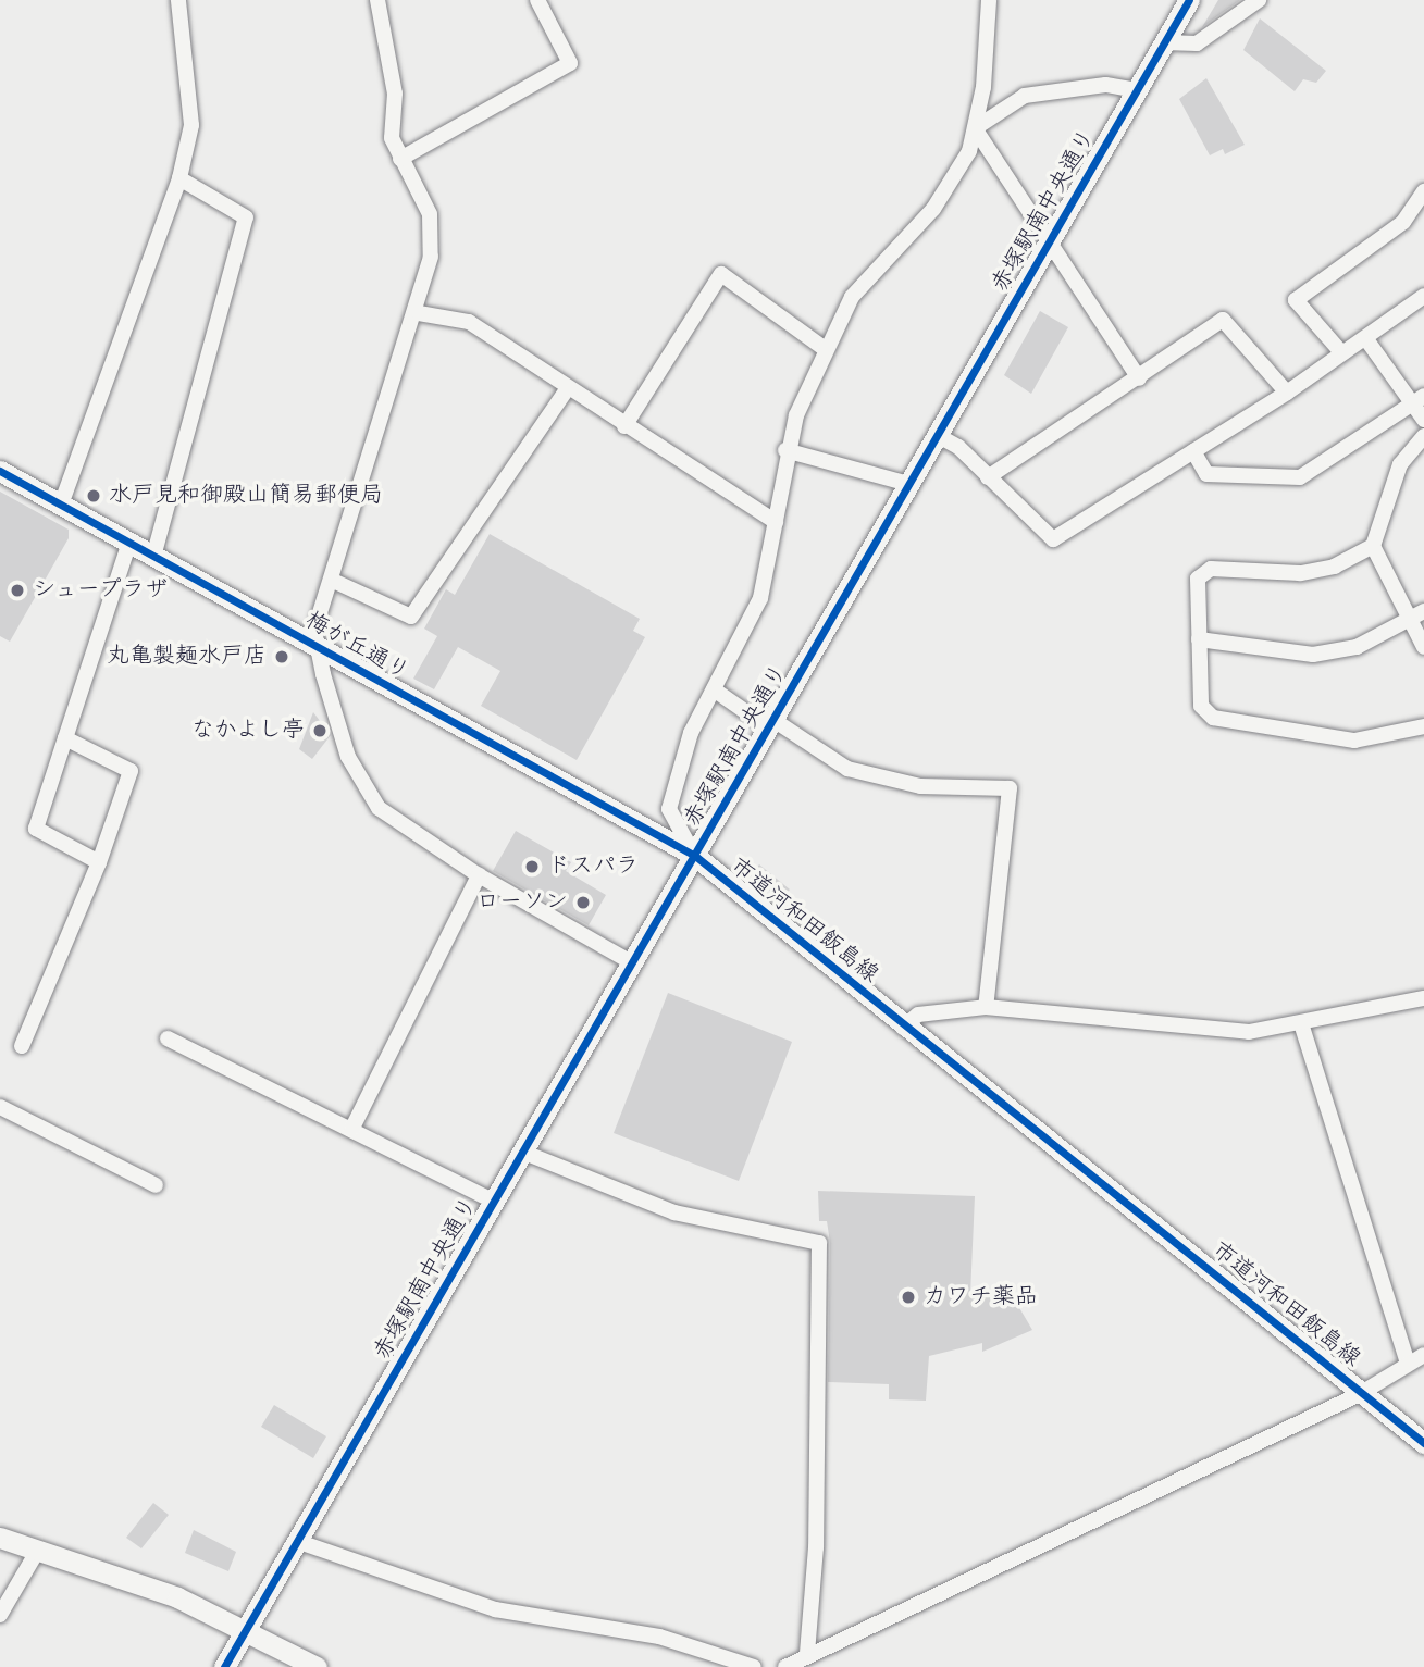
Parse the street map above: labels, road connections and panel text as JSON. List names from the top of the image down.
{
  "streets": {
    "street": ["赤塚駅南中央通り", "梅が丘通り", "市道河和田飯島線"]
  },
  "crossings": [
    ["赤塚駅南中央通り", "梅が丘通り"],
    ["赤塚駅南中央通り", "市道河和田飯島線"],
    ["梅が丘通り", "市道河和田飯島線"]
  ],
  "places": [
    "水戸見和御殿山簡易郵便局",
    "シュープラザ",
    "丸亀製麺水戸店",
    "なかよし亭",
    "ドスパラ",
    "ローソン",
    "カワチ薬品"
  ]
}
